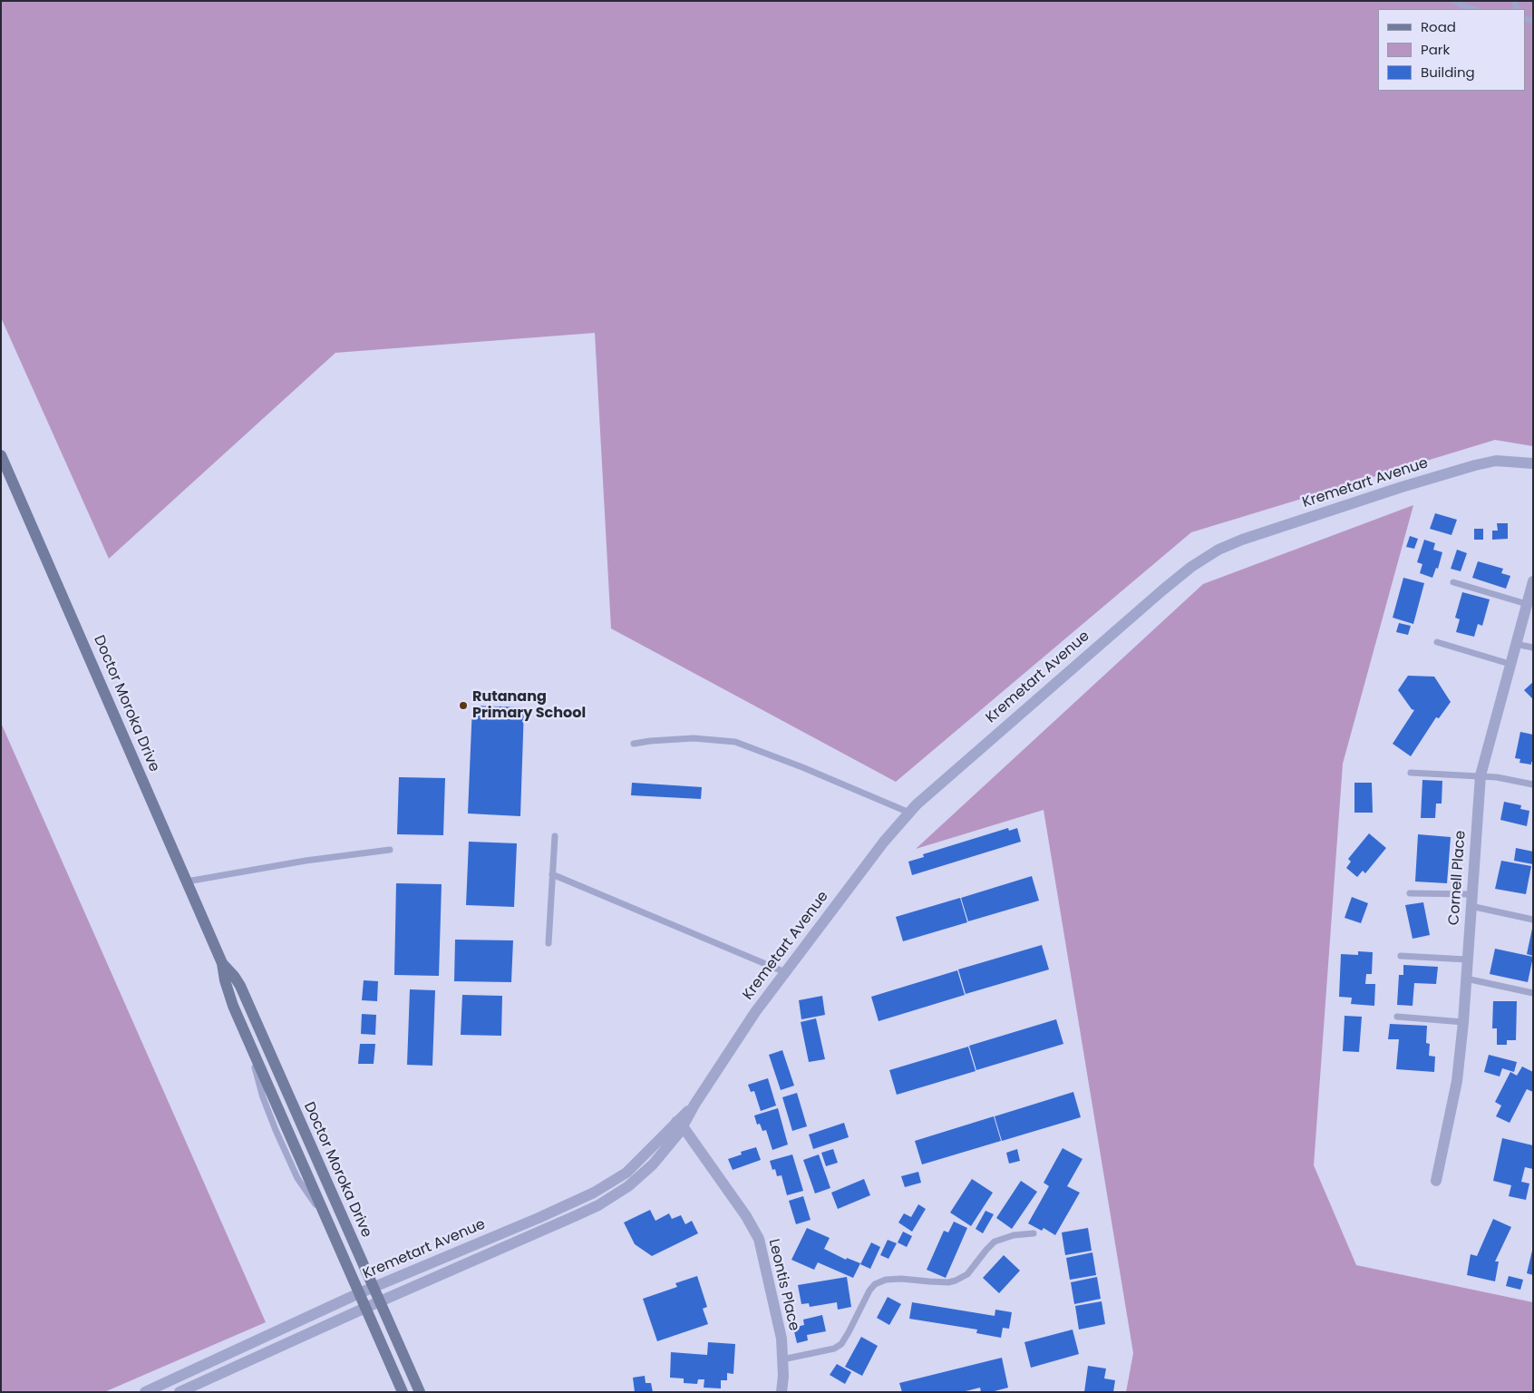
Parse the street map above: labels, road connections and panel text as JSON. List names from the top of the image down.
{
  "streets": {
    "main road": ["Doctor Moroka Drive"],
    "street": ["Kremetart Avenue", "Cornell Place", "Leontis Place"]
  },
  "crossings": [
    ["Kremetart Avenue", "Doctor Moroka Drive"],
    ["Kremetart Avenue", "Leontis Place"]
  ],
  "places": ["Rutanang Primary School"],
  "legend": ["Road", "Park", "Building"]
}
